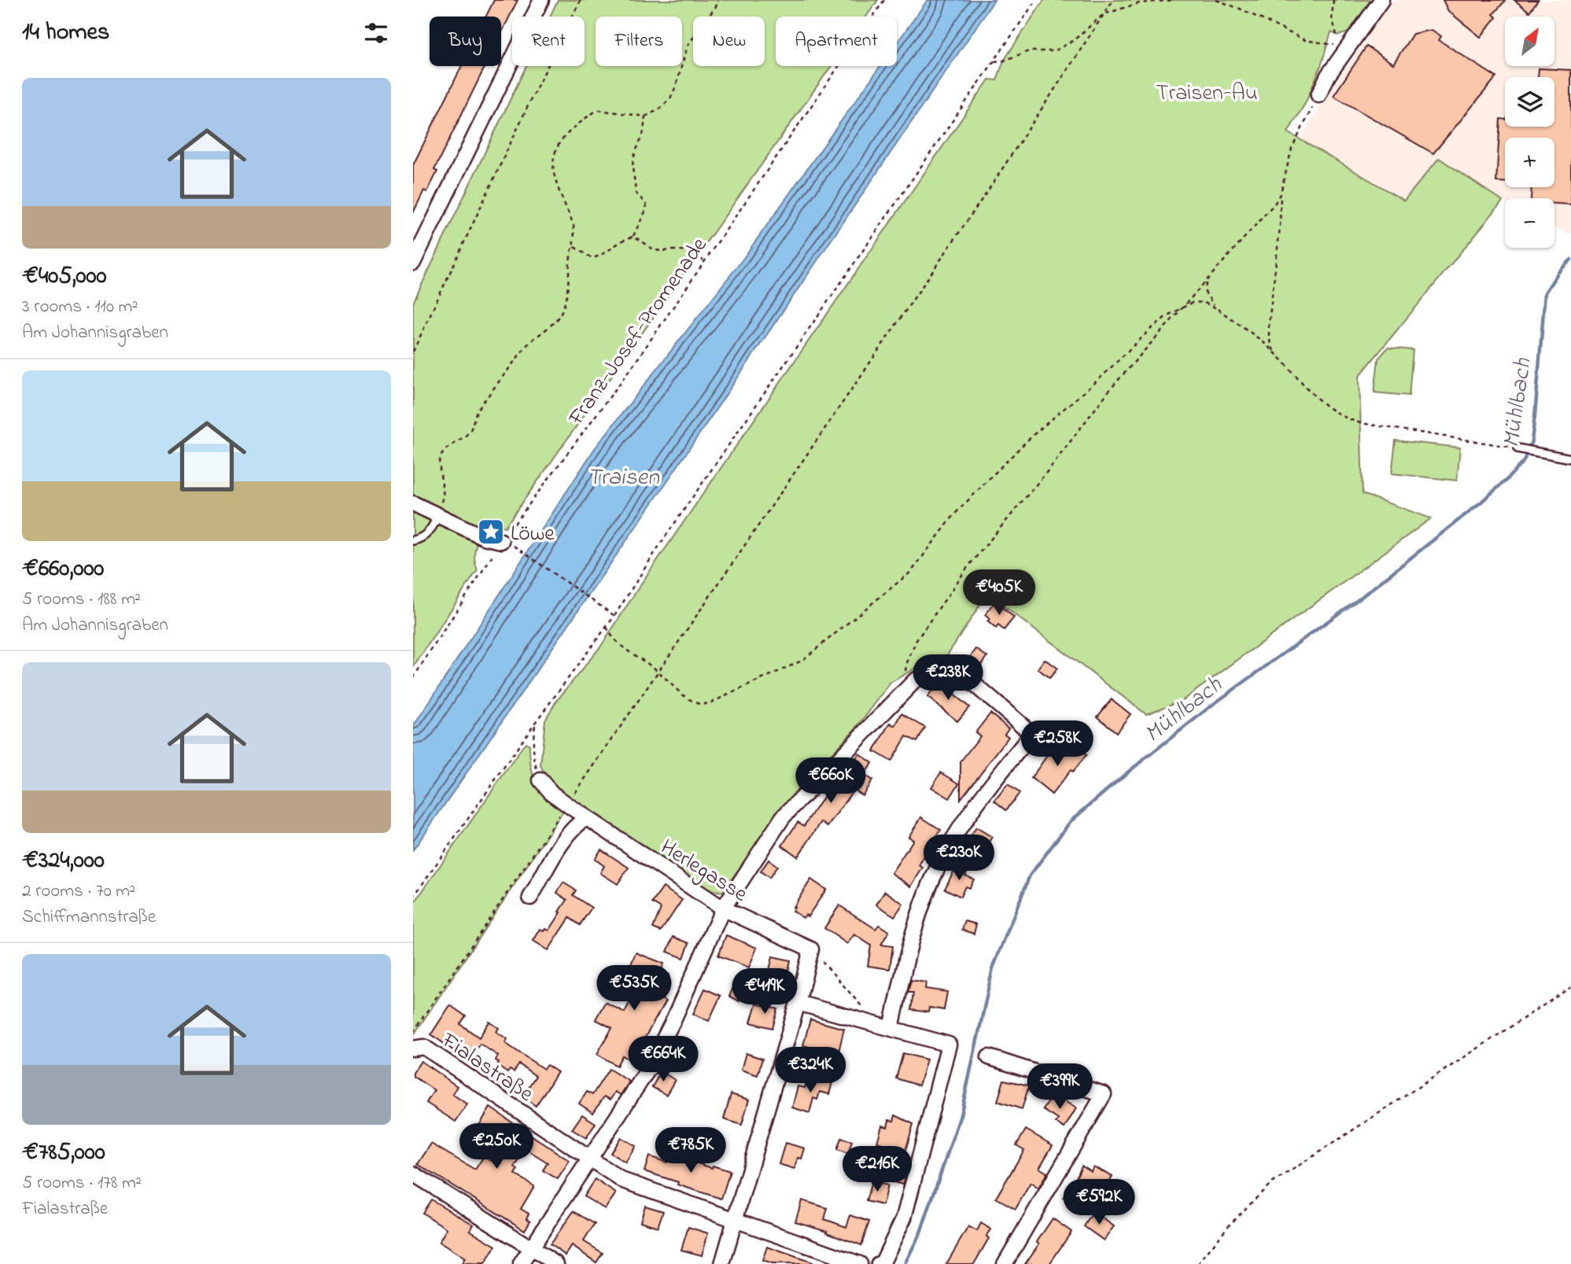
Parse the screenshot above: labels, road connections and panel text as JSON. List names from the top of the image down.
{
  "streets": {
    "street": ["Herlegasse", "Fialastraße"],
    "path": ["Franz-Josef-Promenade"]
  },
  "water": ["Mühlbach", "Traisen"],
  "parks": ["Traisen-Au"],
  "places": {
    "place": ["Löwe"]
  },
  "north": "top right",
  "page": {
    "heading": "14 homes",
    "map_buttons": ["+", "−"],
    "chip": [
      "Buy",
      "Rent",
      "Filters",
      "New",
      "Apartment"
    ],
    "list": [
      {
        "name": "€405,000",
        "note": "3 rooms · 110 m² · Am Johannisgraben"
      },
      {
        "name": "€660,000",
        "note": "5 rooms · 188 m² · Am Johannisgraben"
      },
      {
        "name": "€324,000",
        "note": "2 rooms · 70 m² · Schiffmannstraße"
      },
      {
        "name": "€785,000",
        "note": "5 rooms · 178 m² · Fialastraße"
      }
    ],
    "price": [
      "€405K",
      "€238K",
      "€258K",
      "€660K",
      "€230K",
      "€535K",
      "€419K",
      "€664K",
      "€324K",
      "€399K",
      "€250K",
      "€785K",
      "€216K",
      "€592K"
    ]
  }
}
